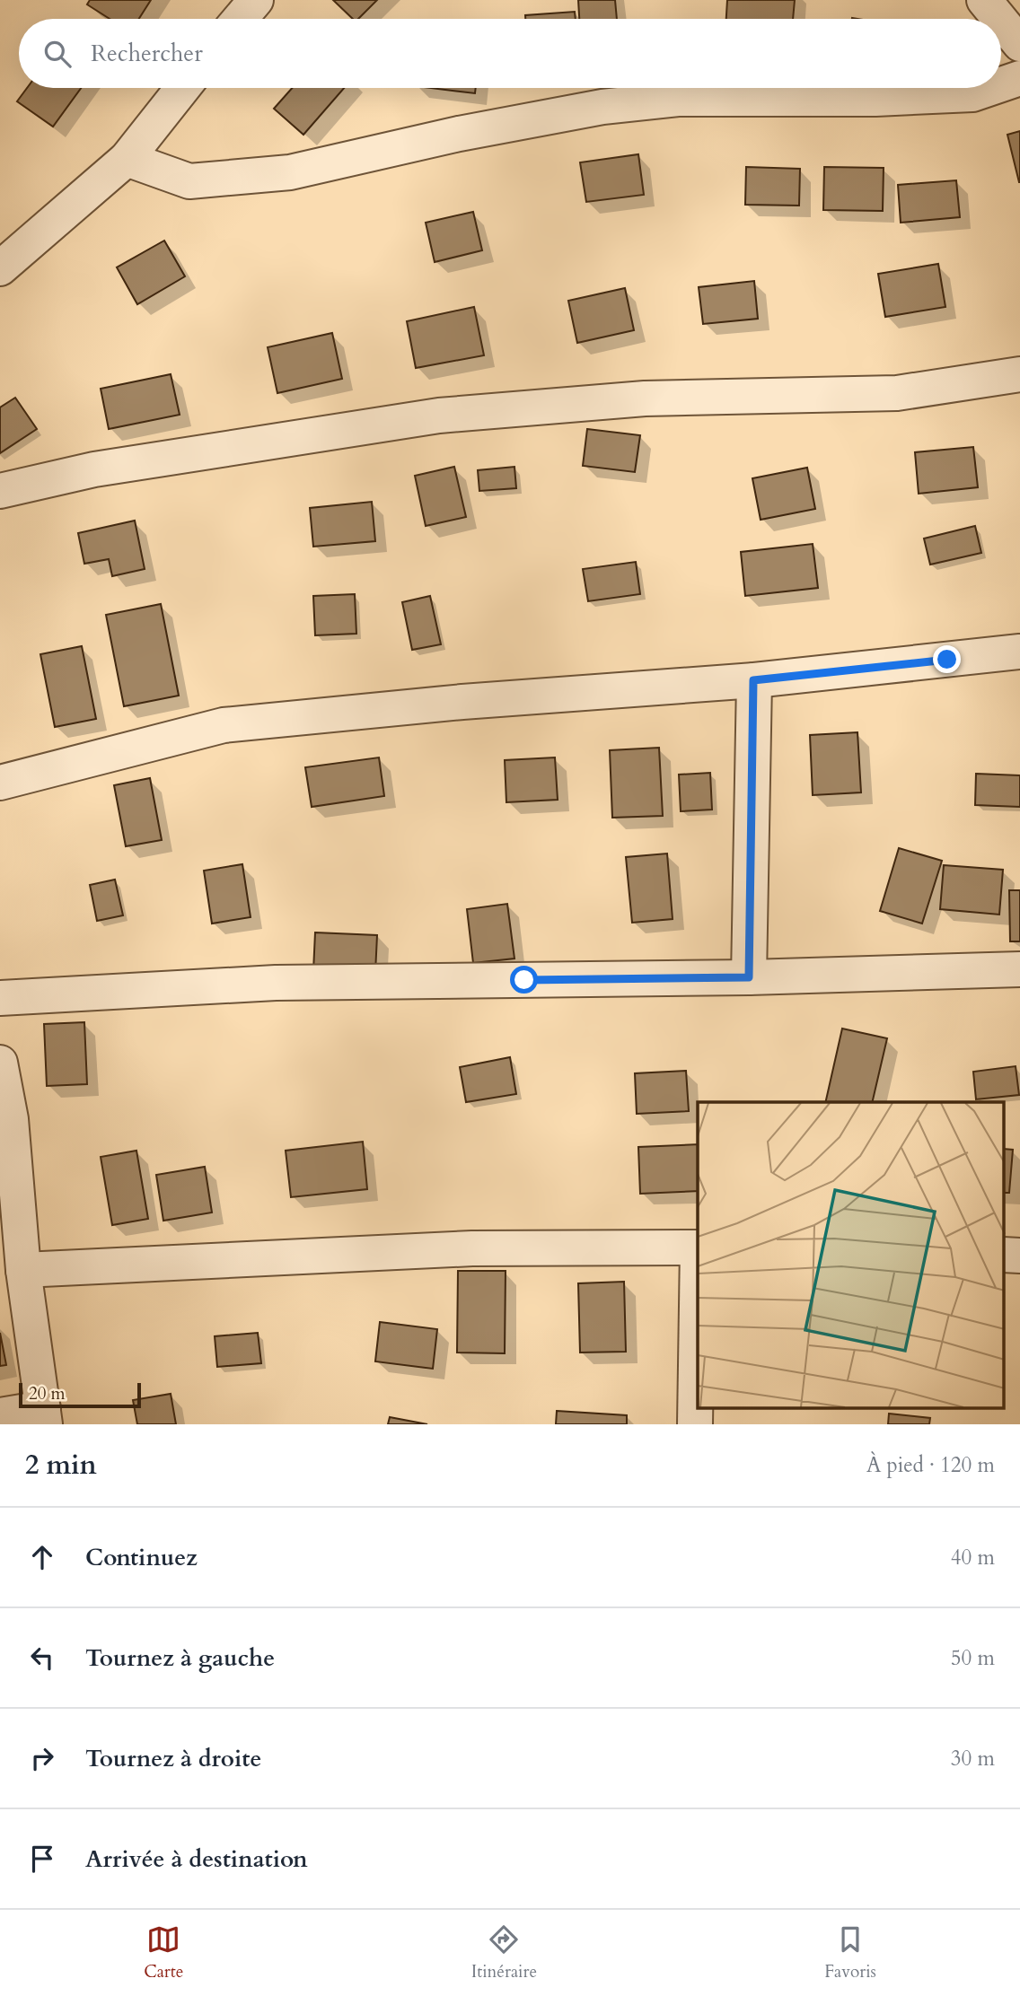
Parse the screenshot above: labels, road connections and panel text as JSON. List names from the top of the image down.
{
  "scale_bar": "20 m",
  "page": {
    "search": "Rechercher",
    "scale": "20 m",
    "heading": ["2 min", "À pied · 120 m"],
    "list": [
      ["Continuez", "40 m"],
      ["Tournez à gauche", "50 m"],
      ["Tournez à droite", "30 m"],
      "Arrivée à destination"
    ],
    "nav": ["Carte", "Itinéraire", "Favoris"]
  }
}
